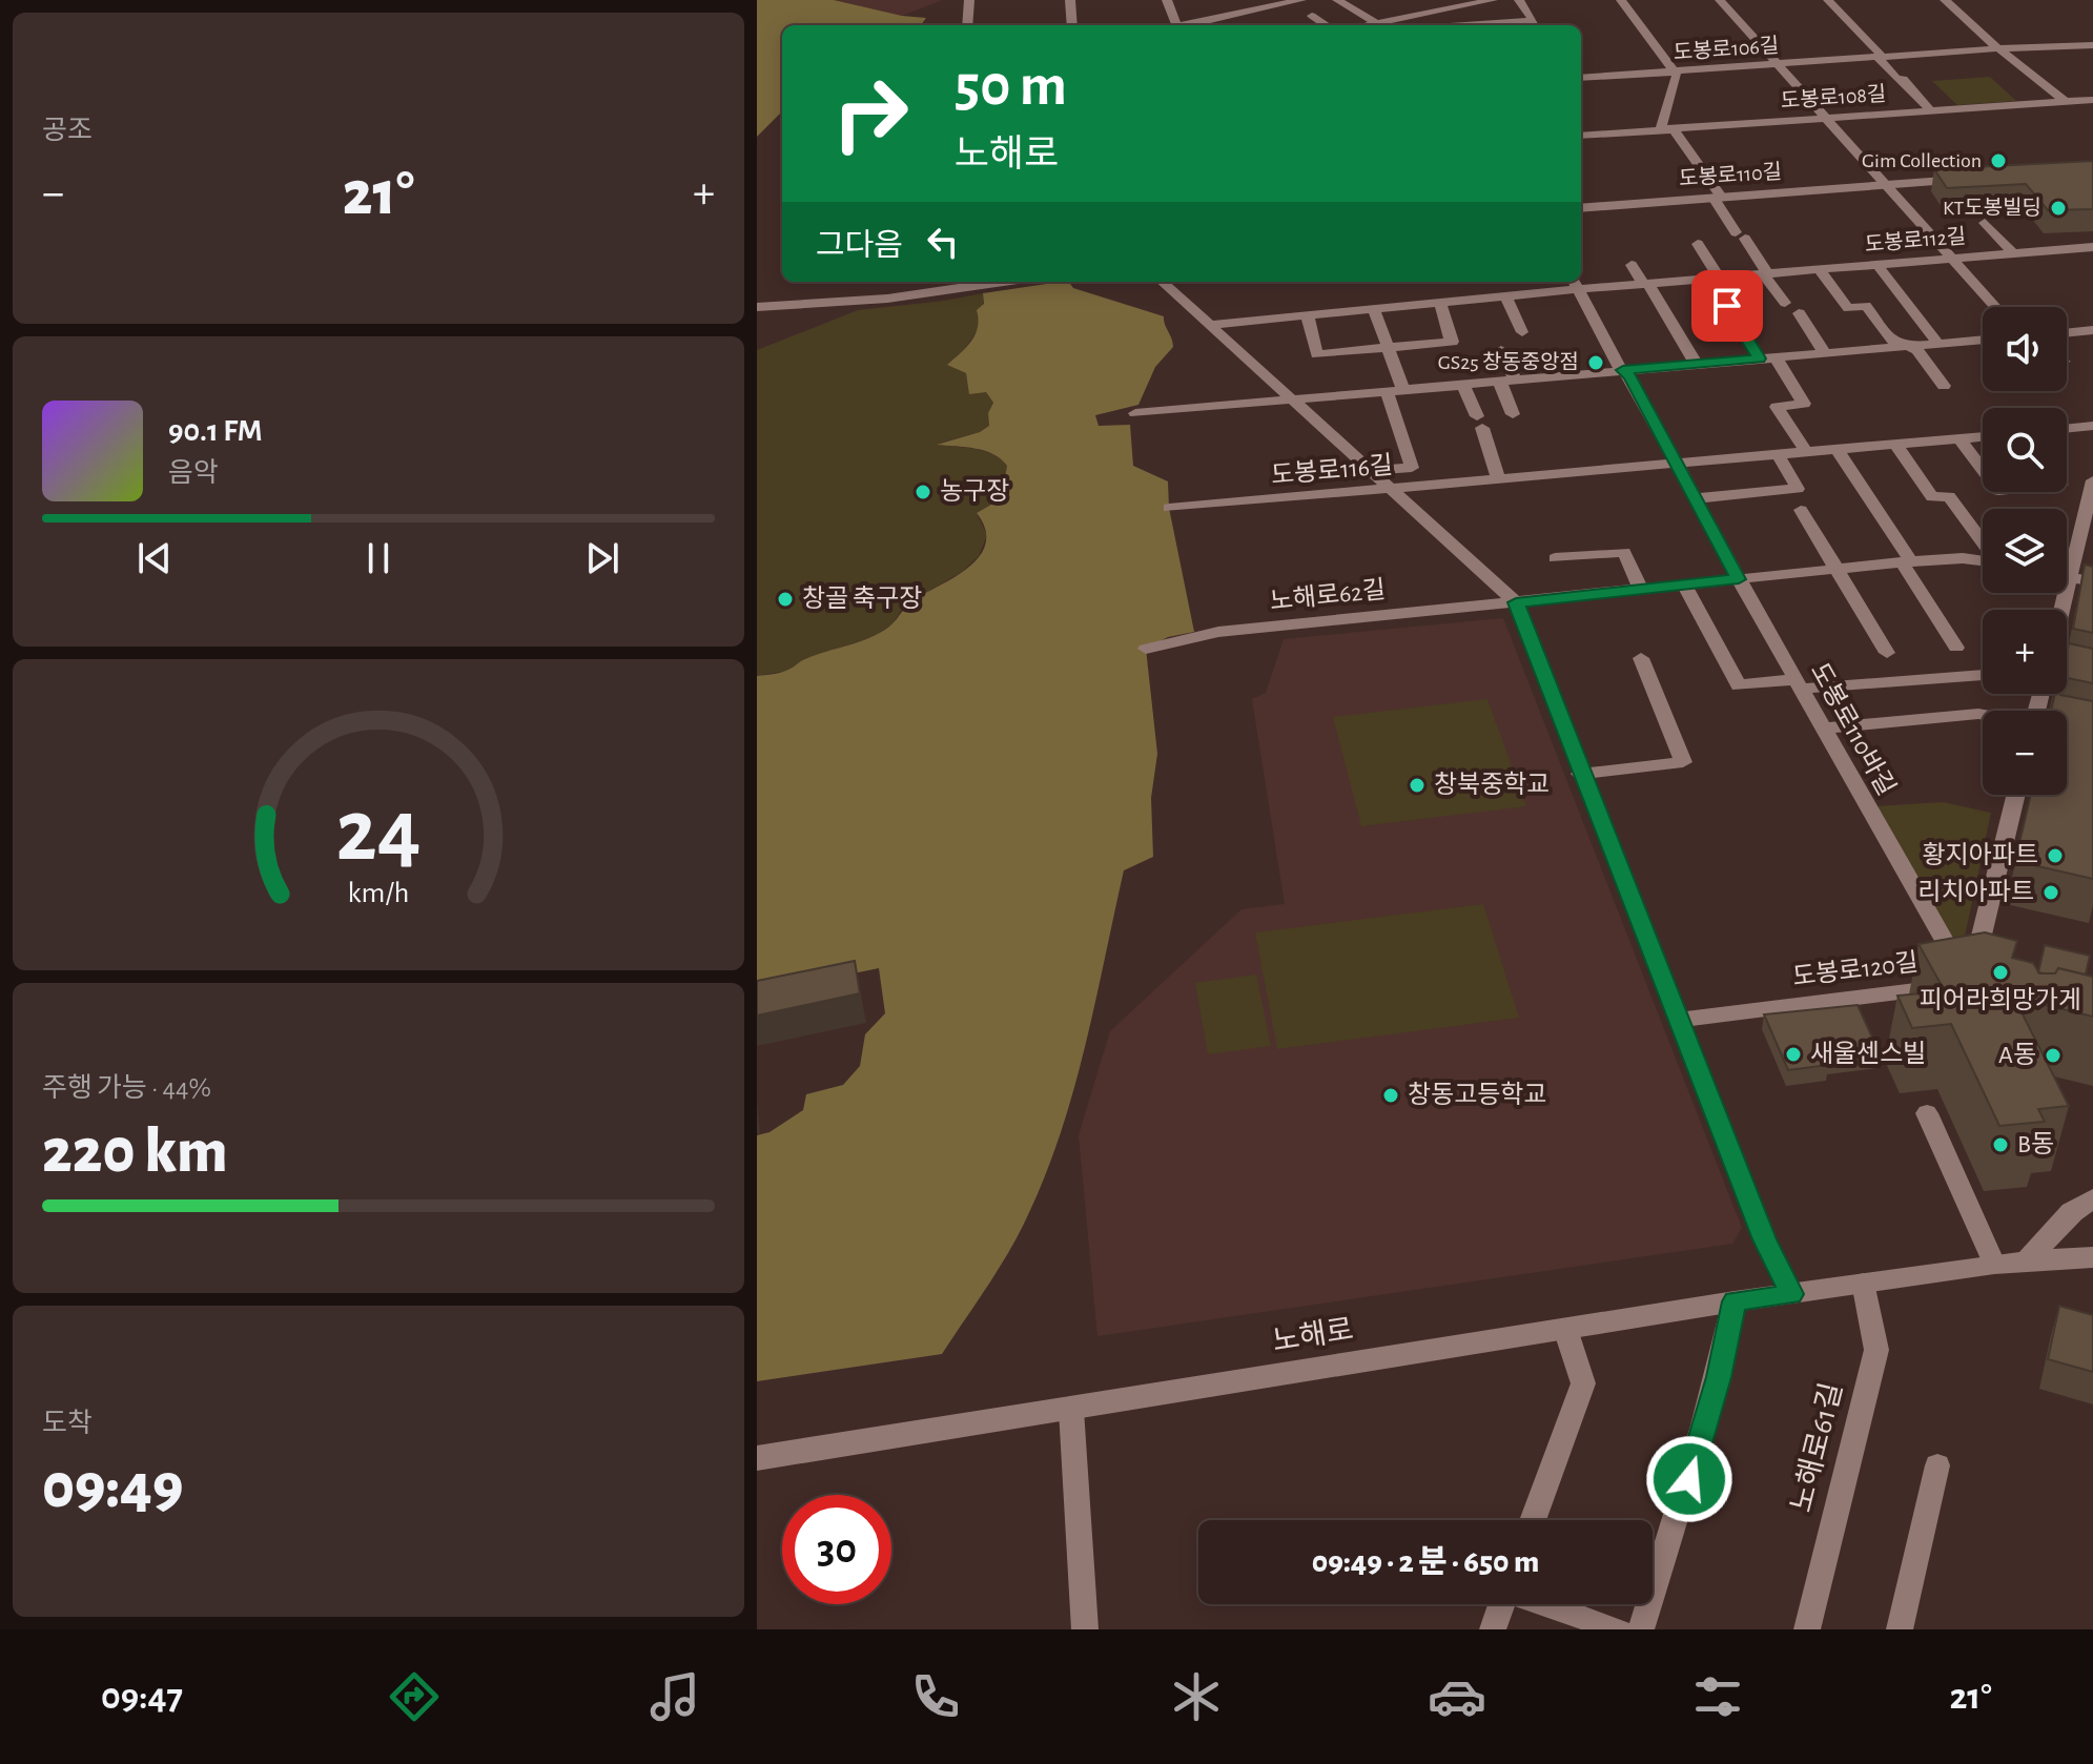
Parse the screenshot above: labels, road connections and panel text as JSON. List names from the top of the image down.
{
  "streets": {
    "street": [
      "도봉로106길",
      "도봉로108길",
      "도봉로110길",
      "도봉로112길",
      "도봉로116길",
      "노해로62길",
      "도봉로110바길",
      "도봉로120길",
      "노해로",
      "노해로61길"
    ]
  },
  "crossings": [
    ["도봉로112길", "도봉로110바길"],
    ["도봉로116길", "도봉로110바길"],
    ["노해로62길", "도봉로110바길"],
    ["도봉로110바길", "도봉로120길"],
    ["노해로", "노해로61길"]
  ],
  "places": [
    "Gim Collection",
    "KT도봉빌딩",
    "GS25 창동중앙점",
    "농구장",
    "창골 축구장",
    "창북중학교",
    "황지아파트",
    "리치아파트",
    "피어라희망가게",
    "새울센스빌",
    "A동",
    "창동고등학교",
    "B동"
  ],
  "page": {
    "tile": [
      "공조",
      ["주행 가능 · 44%", "220 km"],
      ["도착", "09:49"]
    ],
    "turn": ["50 m", "노해로"],
    "heat": ["−", "21°", "+"],
    "then": "그다음",
    "map_buttons": ["+", "−"],
    "song": ["90.1 FM", "음악"],
    "limit": "30",
    "trip": "09:49 · 2 분 · 650 m",
    "tabs": ["09:47", "21°"],
    "gauge": ["24", "km/h"]
  }
}
